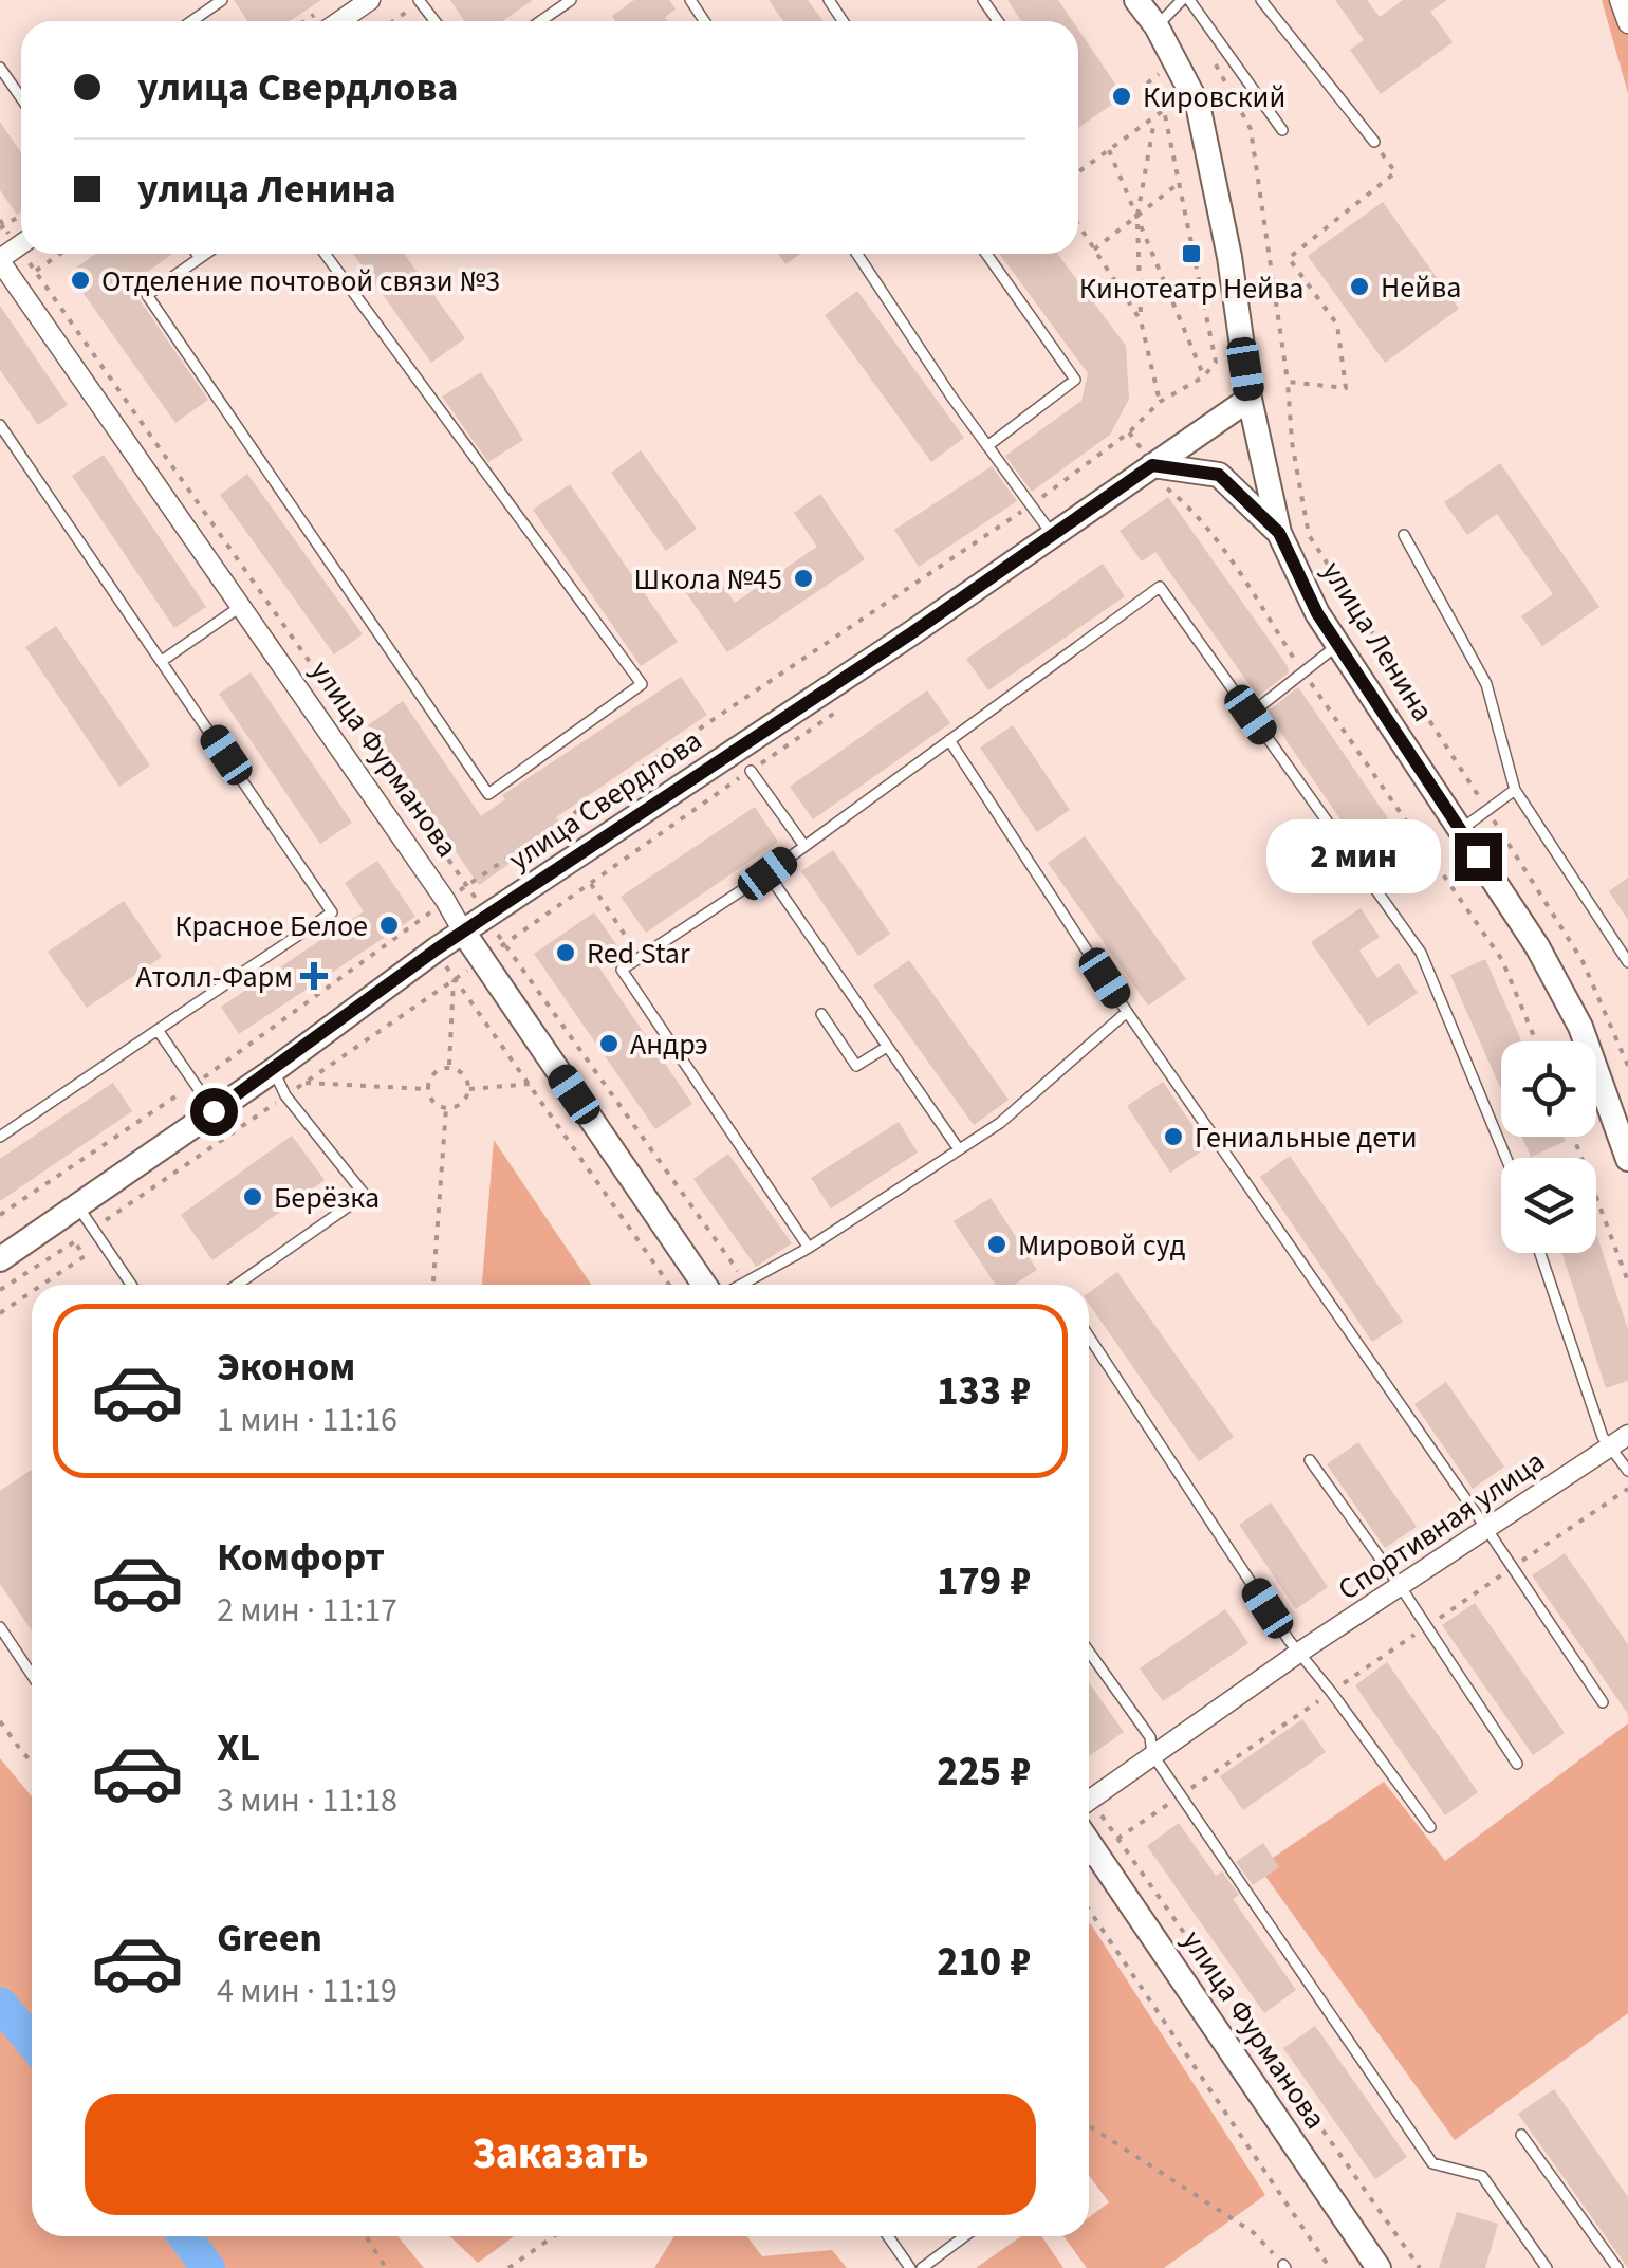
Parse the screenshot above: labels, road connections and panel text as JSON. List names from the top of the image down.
{
  "streets": {
    "main road": ["улица Ленина", "улица Фурманова", "улица Свердлова"],
    "street": ["Спортивная улица"]
  },
  "crossings": [
    ["улица Ленина", "улица Свердлова"],
    ["улица Фурманова", "улица Свердлова"]
  ],
  "places": {
    "other": [
      "Кировский",
      "Отделение почтовой связи №3",
      "Нейва",
      "Школа №45",
      "Красное Белое",
      "Red Star",
      "Андрэ",
      "Гениальные дети",
      "Берёзка",
      "Мировой суд"
    ],
    "transit": ["Кинотеатр Нейва"],
    "health": ["Атолл-Фарм"]
  },
  "page": {
    "banner": ["улица Свердлова", "улица Ленина"],
    "bubble": "2 мин",
    "list": [
      {
        "name": "Эконом",
        "note": "1 мин · 11:16",
        "value": "133 ₽"
      },
      {
        "name": "Комфорт",
        "note": "2 мин · 11:17",
        "value": "179 ₽"
      },
      {
        "name": "XL",
        "note": "3 мин · 11:18",
        "value": "225 ₽"
      },
      {
        "name": "Green",
        "note": "4 мин · 11:19",
        "value": "210 ₽"
      }
    ],
    "buttons": "Заказать"
  }
}
